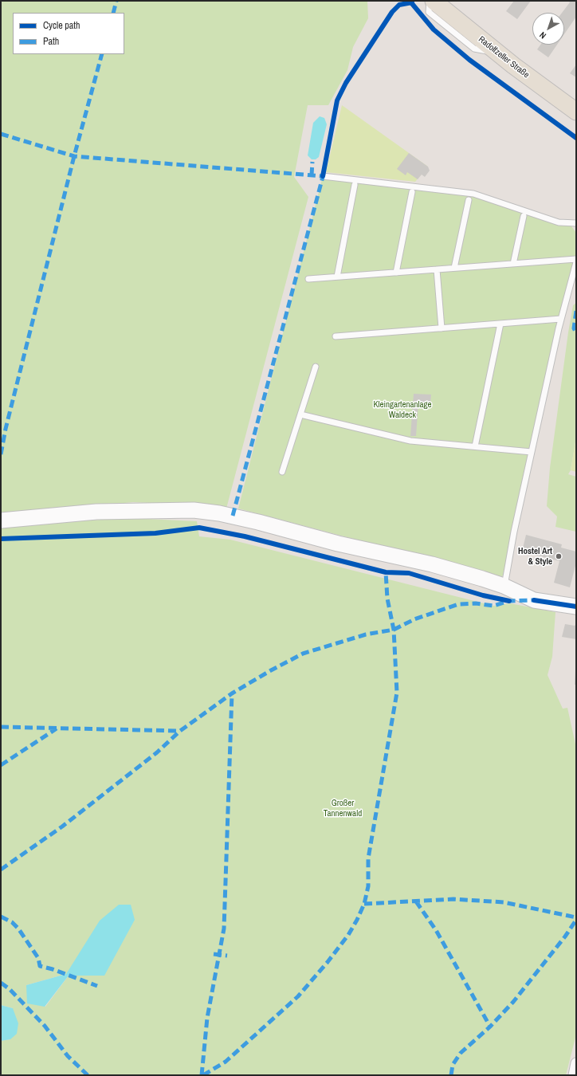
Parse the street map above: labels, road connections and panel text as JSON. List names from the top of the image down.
{
  "streets": {
    "main road": ["Radolfzeller Straße"]
  },
  "parks": ["Kleingartenanlage Waldeck", "Großer Tannenwald"],
  "places": ["Hostel Art & Style"],
  "legend": ["Cycle path", "Path"],
  "north": "bottom left"
}
